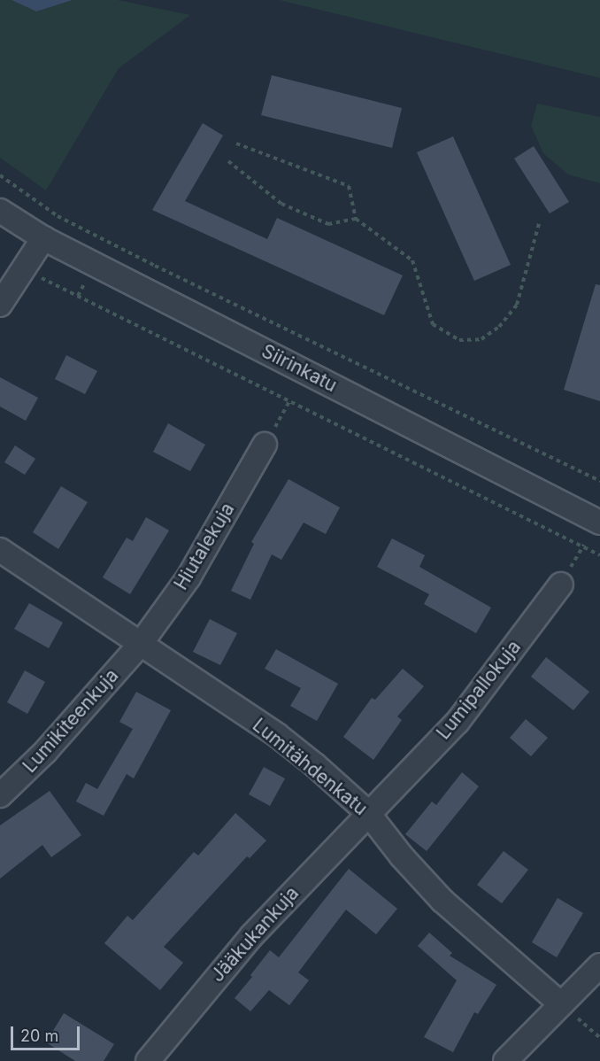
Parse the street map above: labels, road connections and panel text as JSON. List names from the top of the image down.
{
  "streets": {
    "street": [
      "Siirinkatu",
      "Hiutalekuja",
      "Lumipallokuja",
      "Lumikiteenkuja",
      "Lumitähdenkatu",
      "Jääkukankuja"
    ]
  },
  "crossings": [
    ["Hiutalekuja", "Lumikiteenkuja"],
    ["Hiutalekuja", "Lumitähdenkatu"],
    ["Lumipallokuja", "Lumitähdenkatu"],
    ["Lumipallokuja", "Jääkukankuja"],
    ["Lumikiteenkuja", "Lumitähdenkatu"],
    ["Lumitähdenkatu", "Jääkukankuja"]
  ],
  "scale_bar": "20 m"
}
